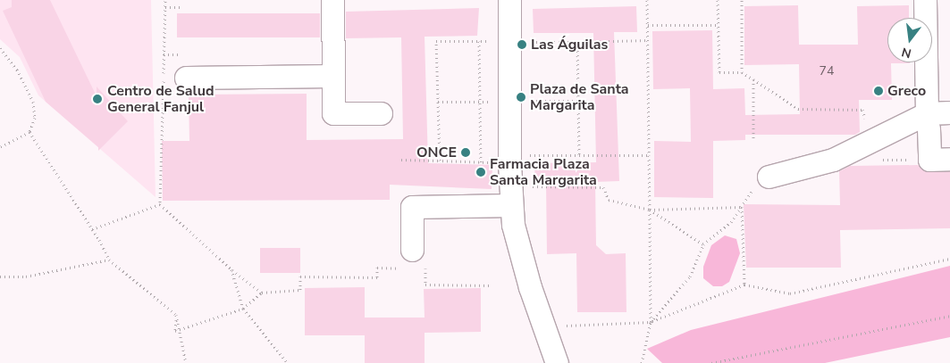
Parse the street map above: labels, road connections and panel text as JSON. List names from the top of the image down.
{
  "places": [
    "Las Águilas",
    "Greco",
    "Plaza de Santa Margarita",
    "Centro de Salud General Fanjul",
    "ONCE",
    "Farmacia Plaza Santa Margarita"
  ],
  "house_numbers": ["74"],
  "north": "bottom"
}
